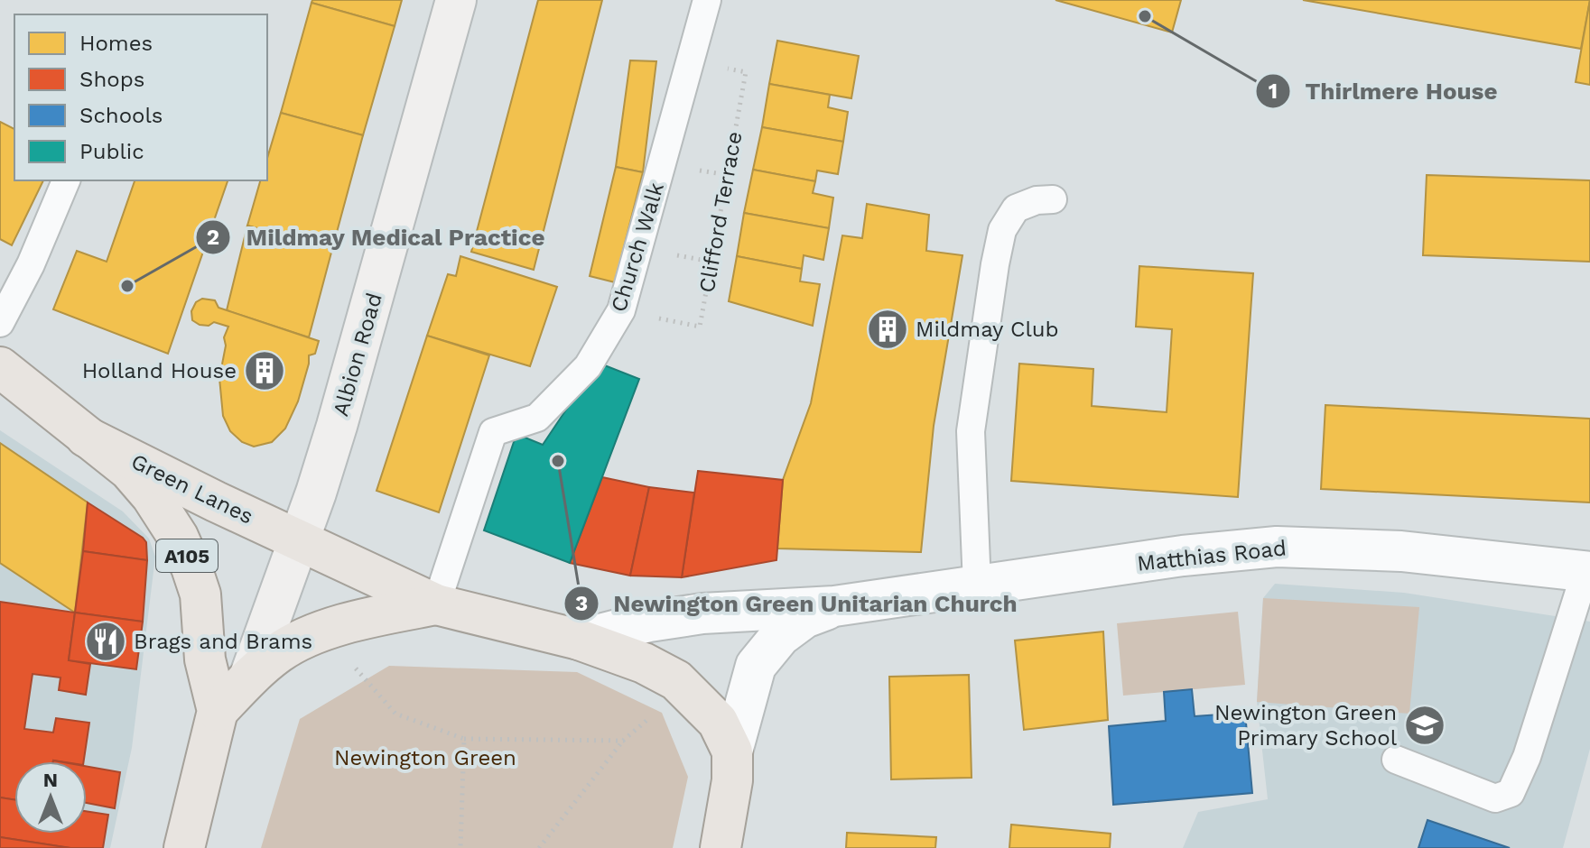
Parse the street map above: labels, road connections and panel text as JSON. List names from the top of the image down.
{
  "streets": {
    "main road": ["Albion Road", "Green Lanes", "A105"],
    "street": ["Matthias Road"],
    "lane": ["Church Walk"],
    "path": ["Clifford Terrace"]
  },
  "crossings": [
    ["Clifford Terrace", "Church Walk"],
    ["Church Walk", "A105"],
    ["Albion Road", "Green Lanes"],
    ["Albion Road", "A105"],
    ["Green Lanes", "A105"],
    ["A105", "Matthias Road"]
  ],
  "parks": ["Newington Green"],
  "places": {
    "other": ["Thirlmere House", "Mildmay Medical Practice", "Newington Green Unitarian Church"],
    "building": ["Mildmay Club", "Holland House"],
    "restaurant": ["Brags and Brams"],
    "school or university": ["Newington Green Primary School"]
  },
  "legend": [
    "Homes",
    "Shops",
    "Schools",
    "Public"
  ],
  "north": "top"
}
